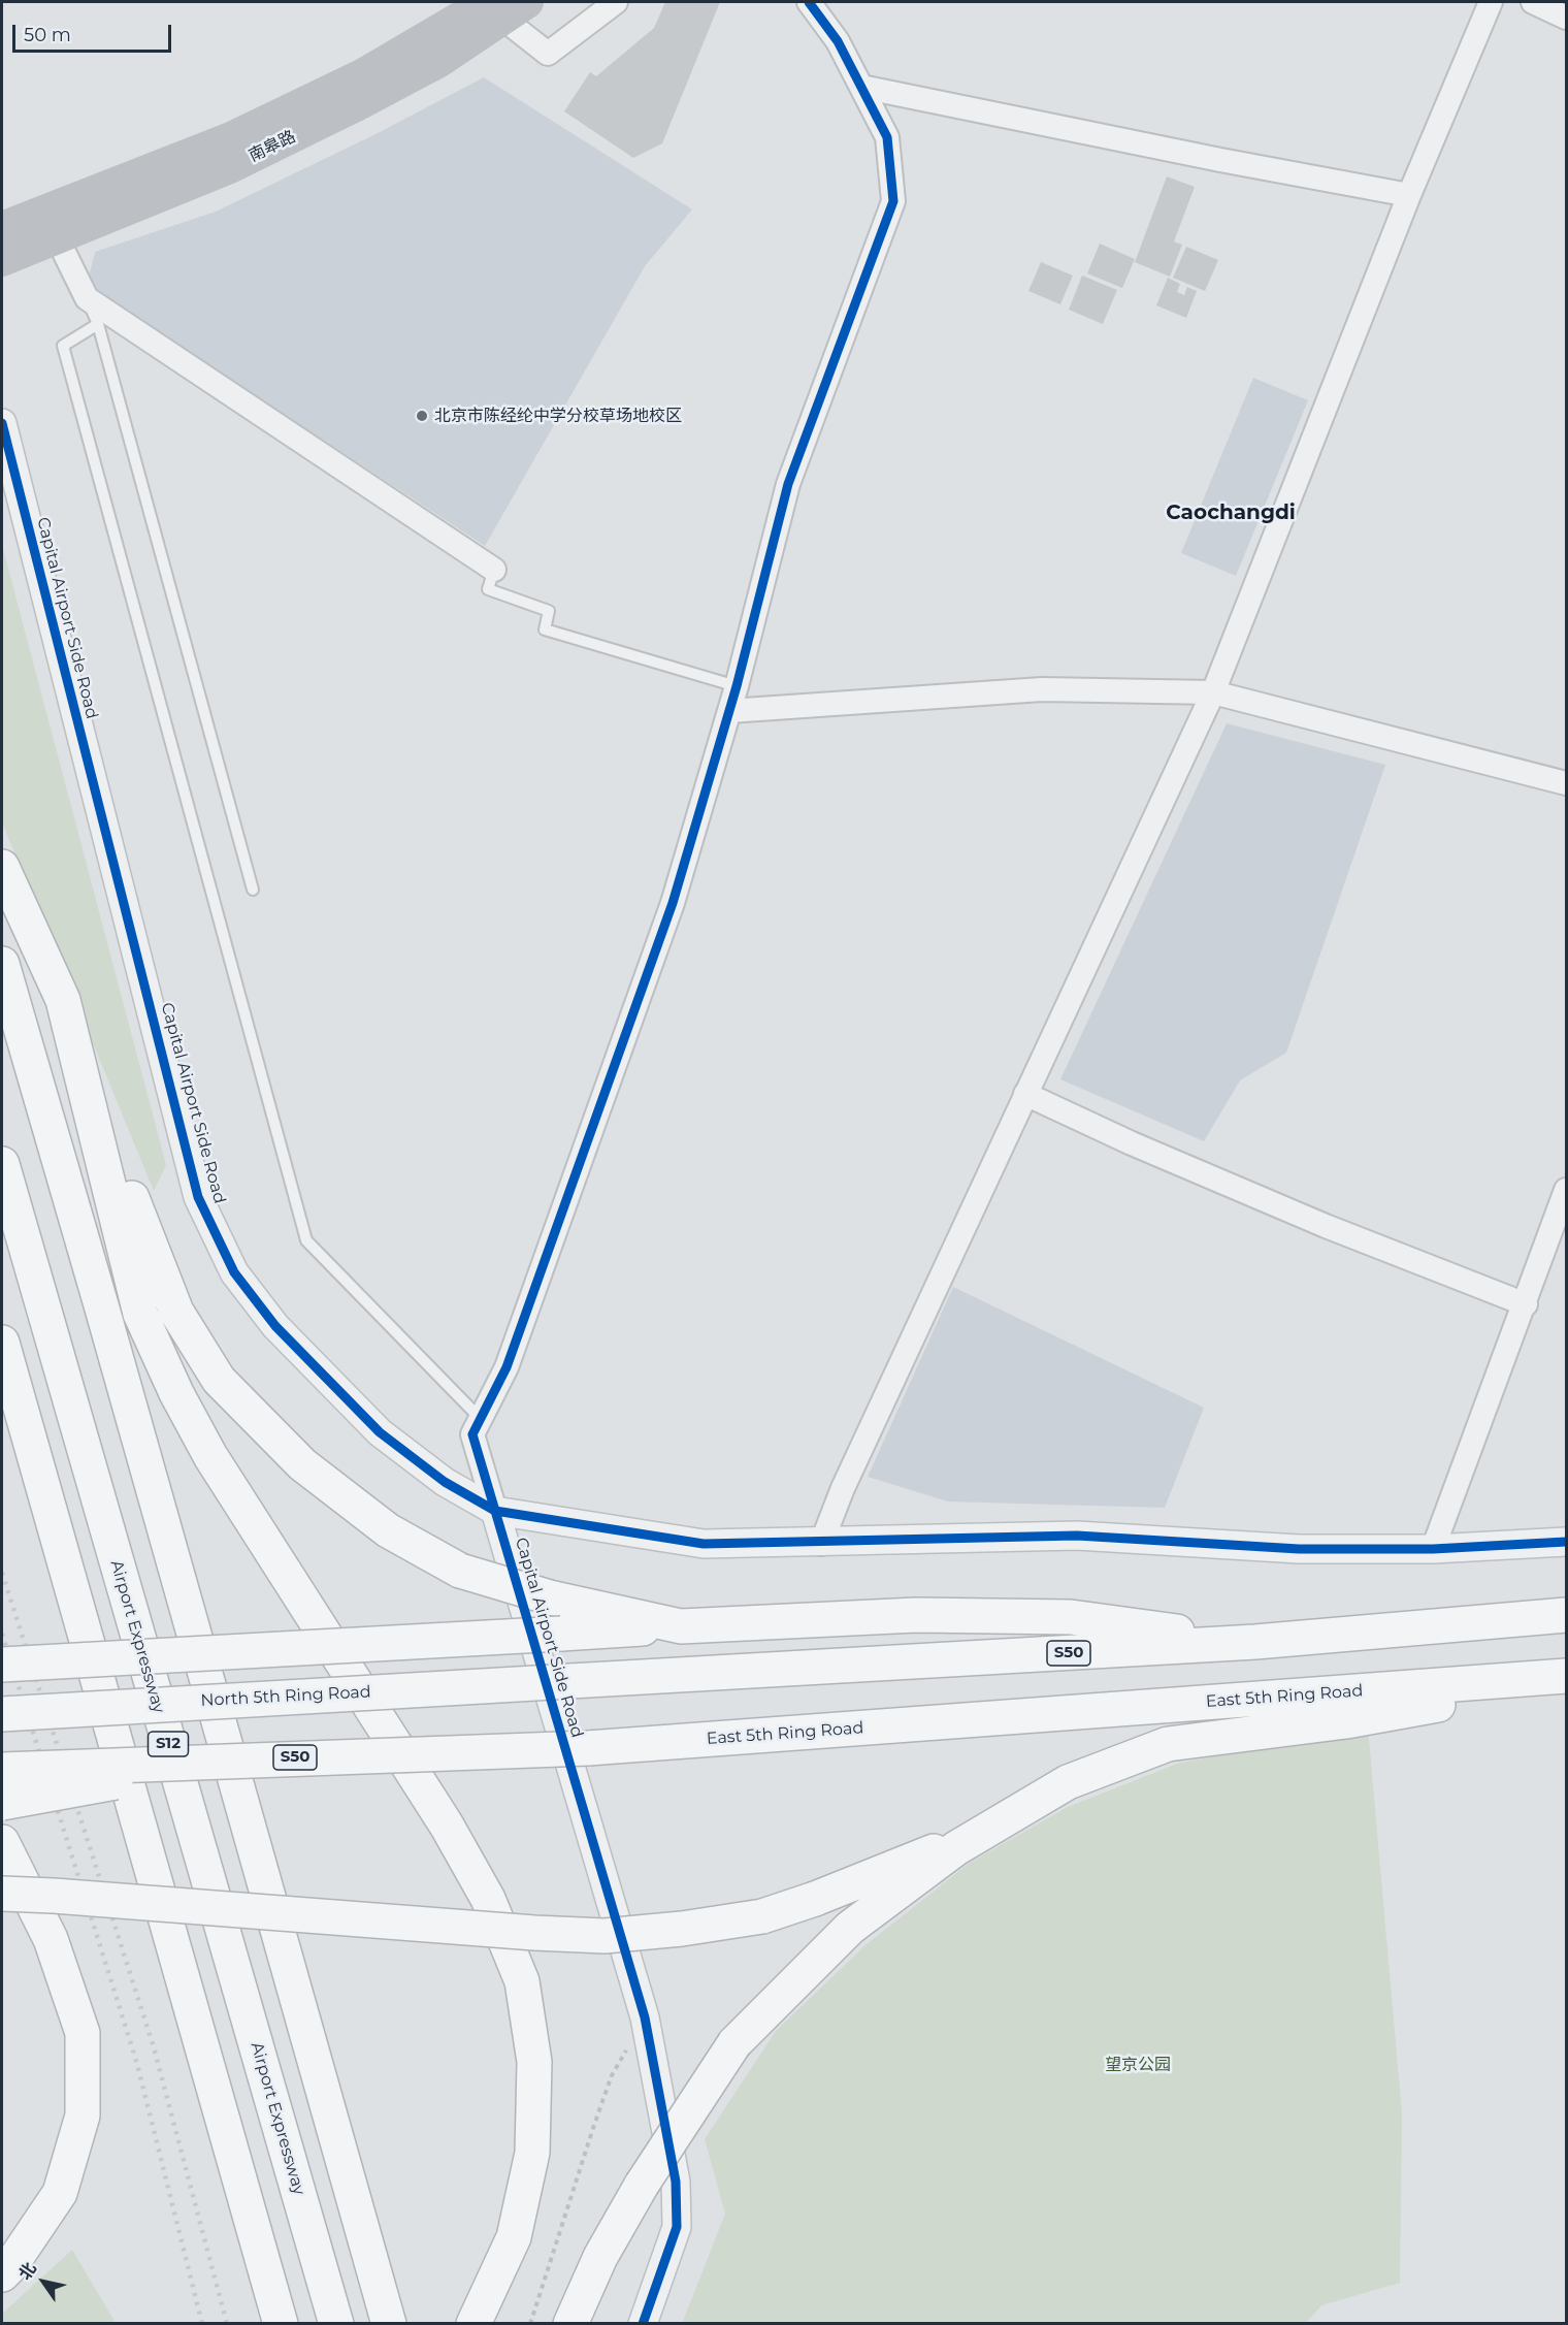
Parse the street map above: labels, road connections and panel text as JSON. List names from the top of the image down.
{
  "streets": {
    "highway": [
      "Airport Expressway",
      "S50",
      "North 5th Ring Road",
      "East 5th Ring Road",
      "S12"
    ],
    "main road": ["南皋路"],
    "street": ["Capital Airport Side Road"]
  },
  "crossings": [
    ["S50", "North 5th Ring Road"]
  ],
  "districts": ["Caochangdi"],
  "parks": ["望京公园"],
  "places": ["北京市陈经纶中学分校草场地校区"],
  "scale_bar": "50 m",
  "north": "top left"
}
